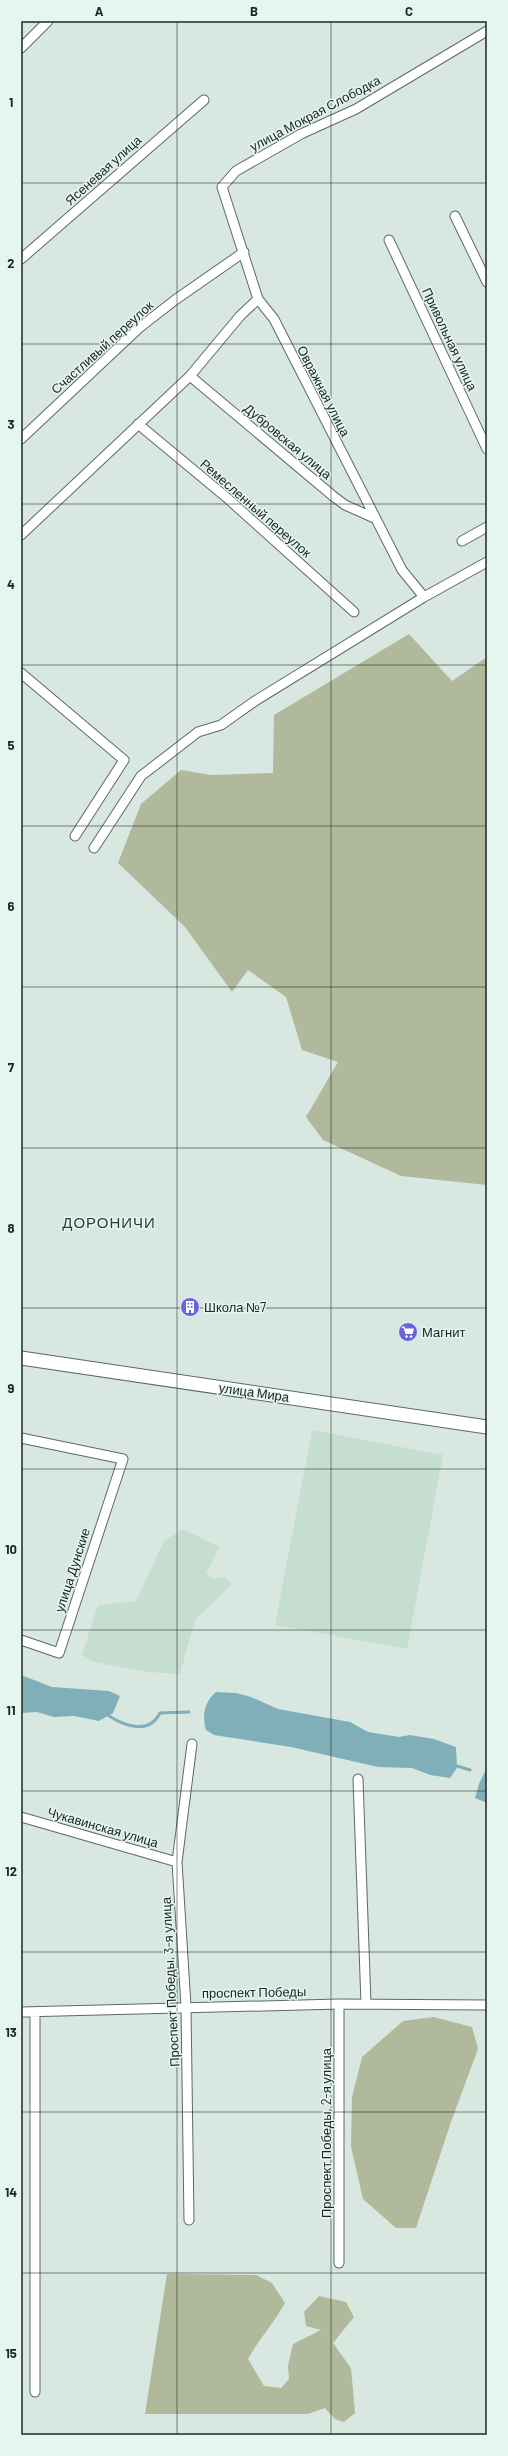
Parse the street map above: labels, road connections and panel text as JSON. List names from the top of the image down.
{
  "streets": {
    "street": [
      "улица Мокрая Слободка",
      "Ясеневая улица",
      "Привольная улица",
      "Счастливый переулок",
      "Овражная улица",
      "Дубровская улица",
      "Ремесленный переулок",
      "улица Мира",
      "улица Дунские",
      "Чукавинская улица",
      "Проспект Победы, 3-я улица",
      "проспект Победы",
      "Проспект Победы, 2-я улица"
    ]
  },
  "crossings": [
    ["улица Мокрая Слободка", "Овражная улица"],
    ["Счастливый переулок", "Овражная улица"],
    ["Овражная улица", "Дубровская улица"],
    ["Чукавинская улица", "Проспект Победы, 3-я улица"],
    ["Проспект Победы, 3-я улица", "проспект Победы"],
    ["проспект Победы", "Проспект Победы, 2-я улица"]
  ],
  "districts": ["ДОРОНИЧИ"],
  "places": {
    "building": ["Школа №7"],
    "supermarket": ["Магнит"]
  },
  "grid": {
    "columns": ["A", "B", "C"],
    "rows": [
      "1",
      "2",
      "3",
      "4",
      "5",
      "6",
      "7",
      "8",
      "9",
      "10",
      "11",
      "12",
      "13",
      "14",
      "15"
    ]
  }
}
